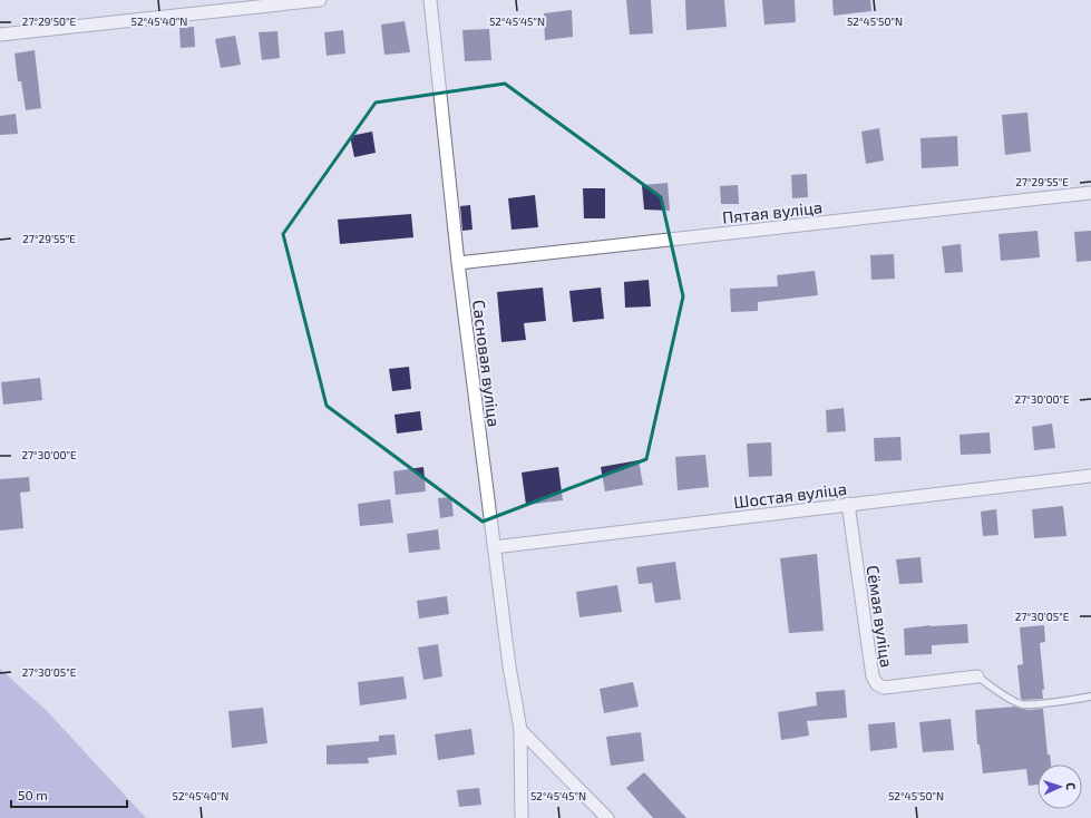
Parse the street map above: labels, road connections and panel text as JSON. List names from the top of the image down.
{
  "streets": {
    "street": [
      "Пятая вуліца",
      "Сасновая вуліца",
      "Шостая вуліца",
      "Сёмая вуліца"
    ]
  },
  "crossings": [
    ["Пятая вуліца", "Сасновая вуліца"],
    ["Сасновая вуліца", "Шостая вуліца"],
    ["Шостая вуліца", "Сёмая вуліца"]
  ],
  "scale_bar": "50 m",
  "north": "right",
  "coordinates": [
    "27°29'50\"E",
    "52°45'40\"N",
    "52°45'45\"N",
    "52°45'50\"N",
    "27°29'55\"E",
    "27°30'00\"E",
    "27°30'05\"E"
  ]
}
